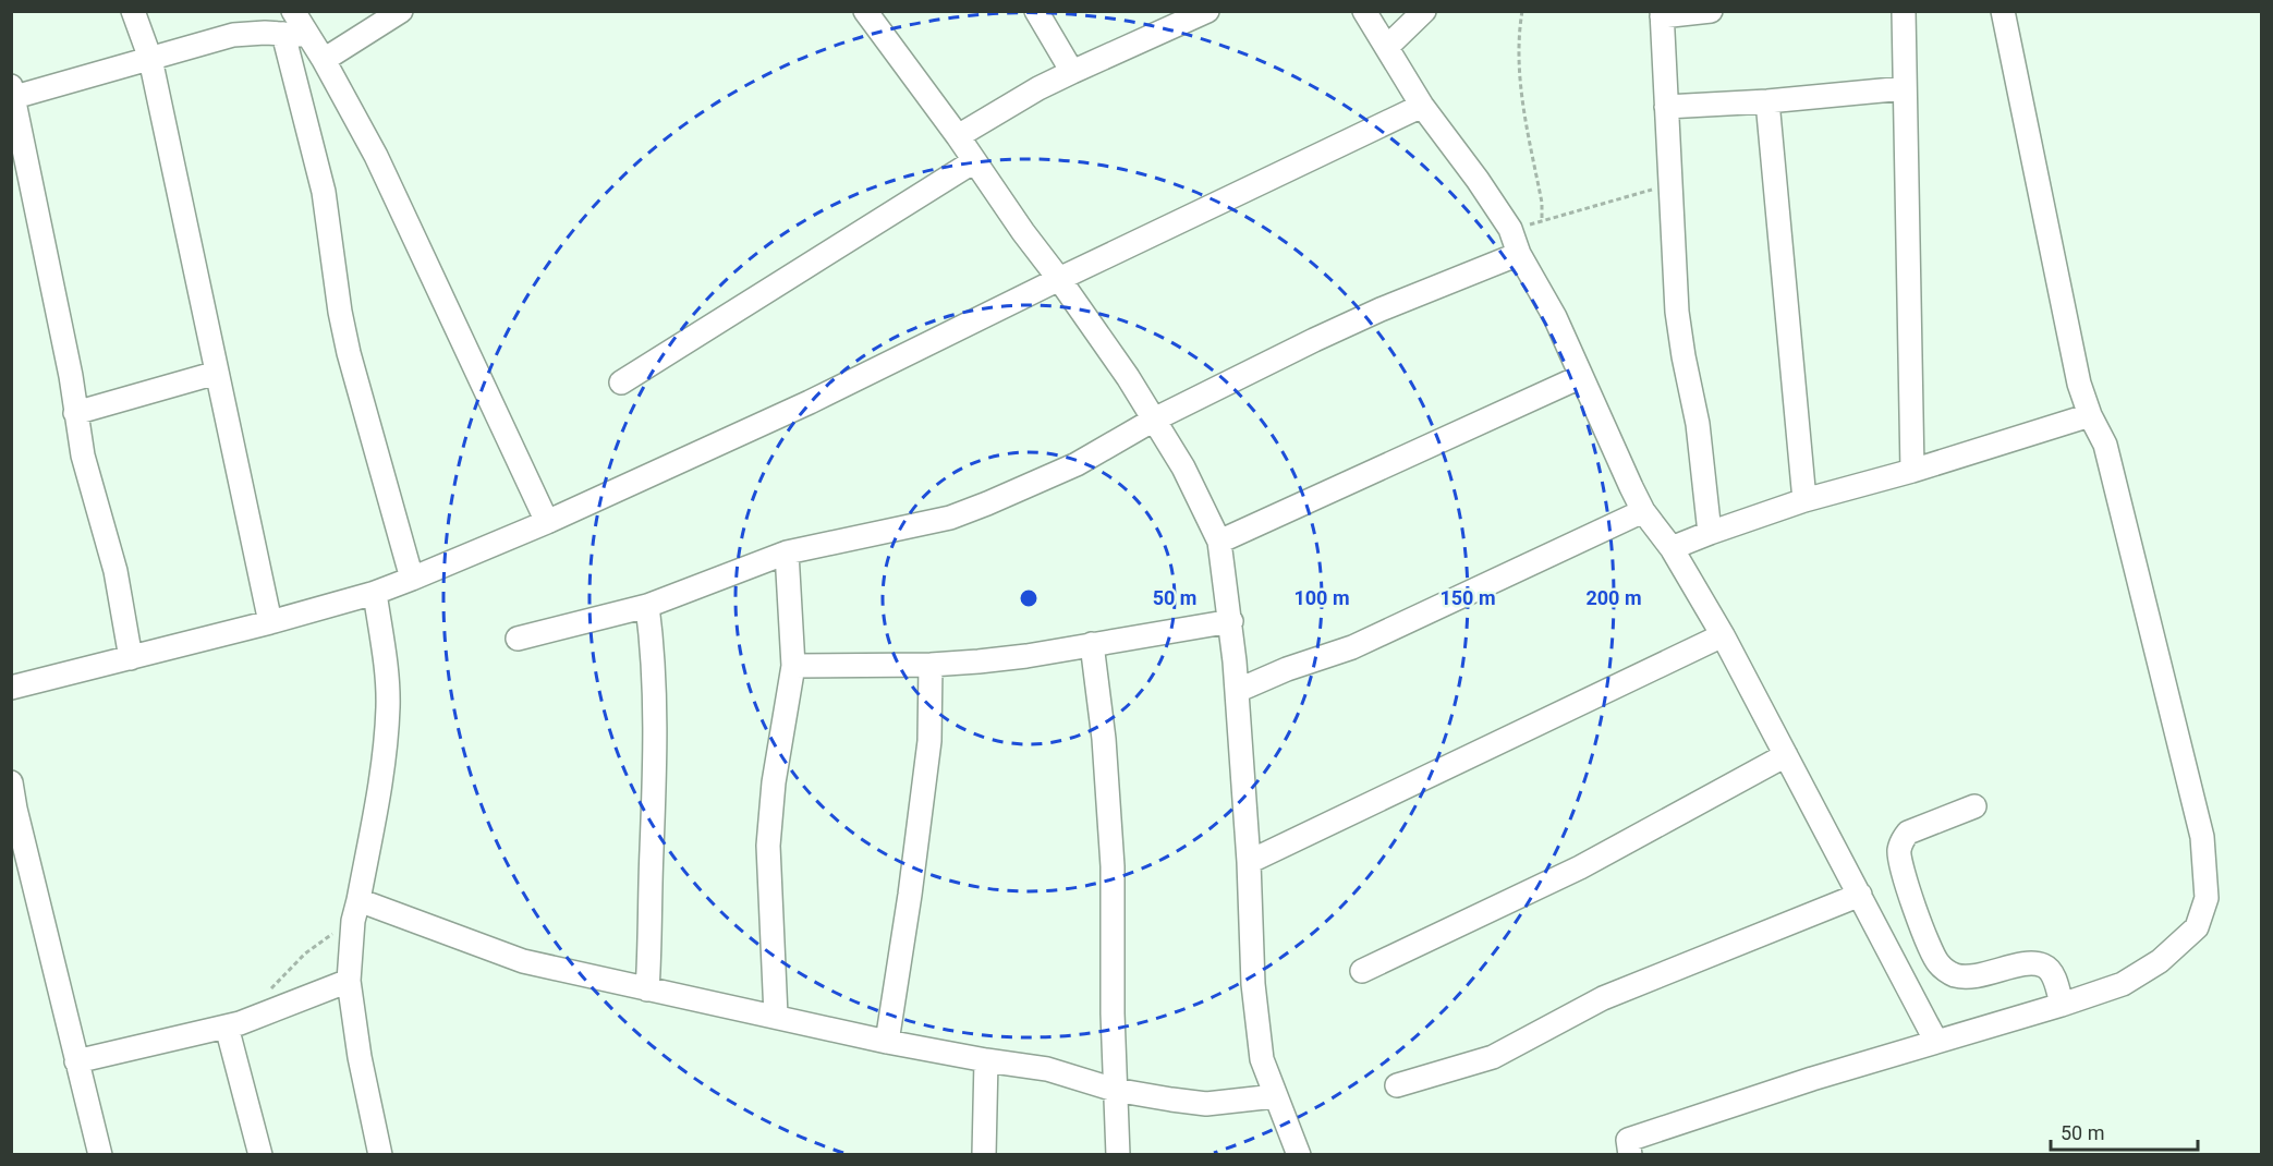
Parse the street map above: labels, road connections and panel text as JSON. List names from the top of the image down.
{
  "scale_bar": "50 m",
  "rings": [
    "50 m",
    "100 m",
    "150 m",
    "200 m"
  ]
}
